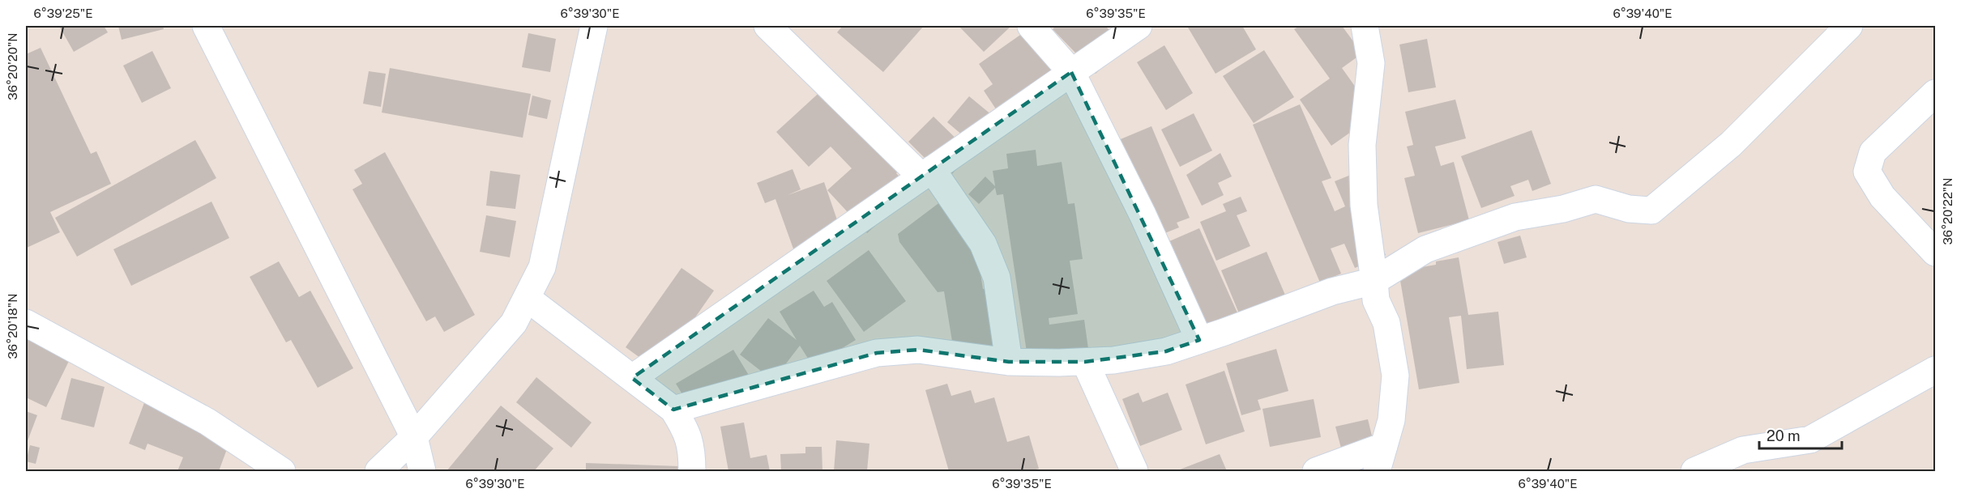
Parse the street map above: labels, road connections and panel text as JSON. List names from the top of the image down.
{
  "scale_bar": "20 m",
  "coordinates": [
    "6°39'25\"E",
    "6°39'30\"E",
    "6°39'35\"E",
    "6°39'40\"E",
    "36°20'20\"N",
    "36°20'22\"N",
    "36°20'18\"N"
  ]
}
